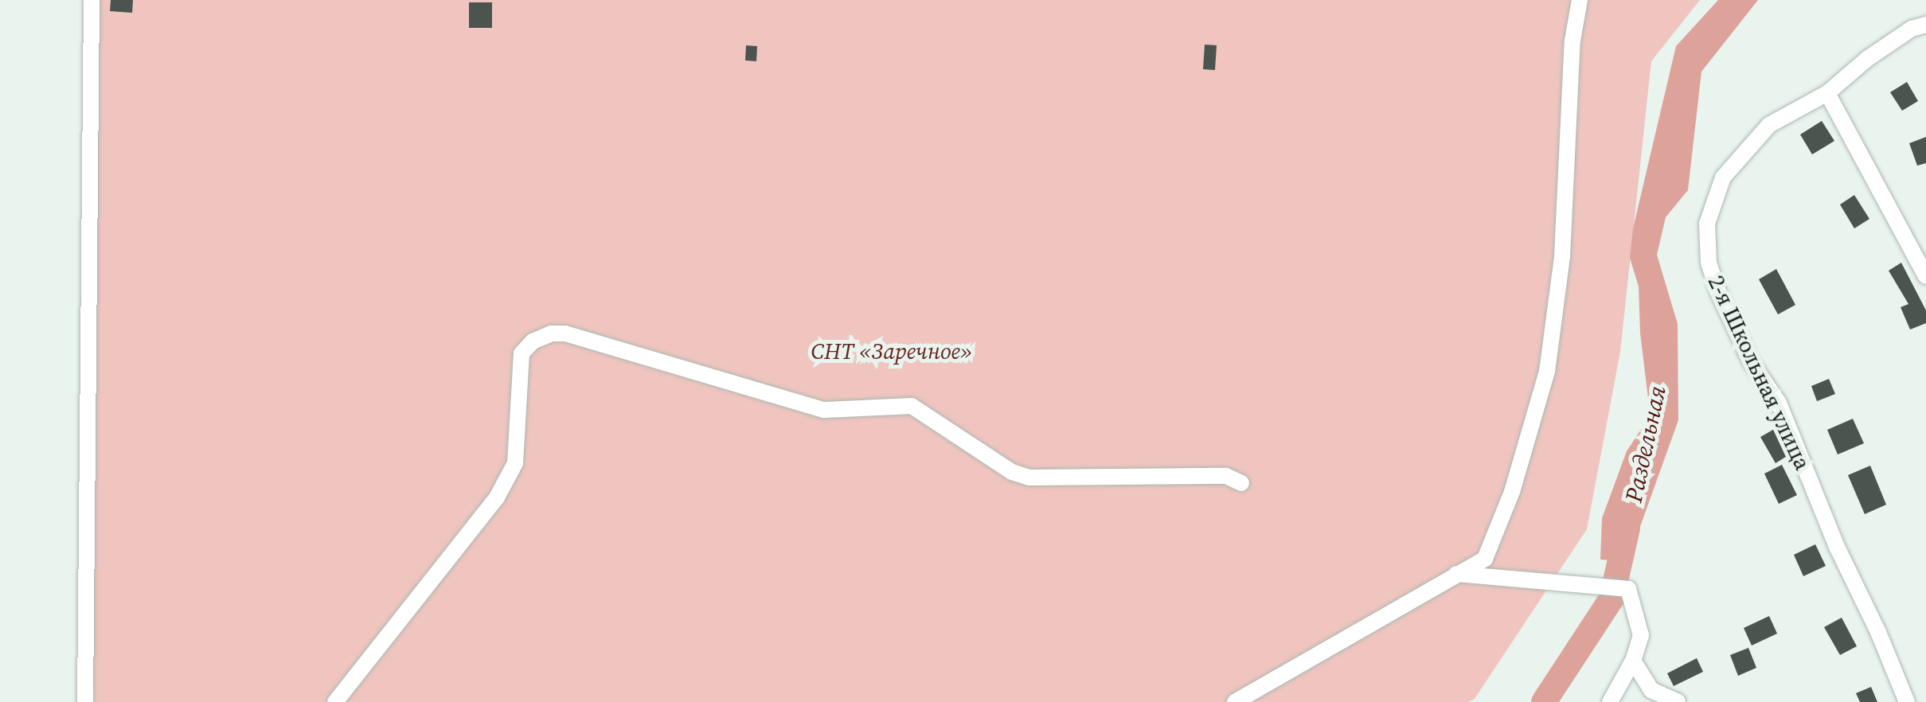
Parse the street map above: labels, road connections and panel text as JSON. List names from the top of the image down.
{
  "streets": {
    "street": ["2-я Школьная улица"]
  },
  "water": ["Раздельная"],
  "parks": ["СНТ «Заречное»"]
}
